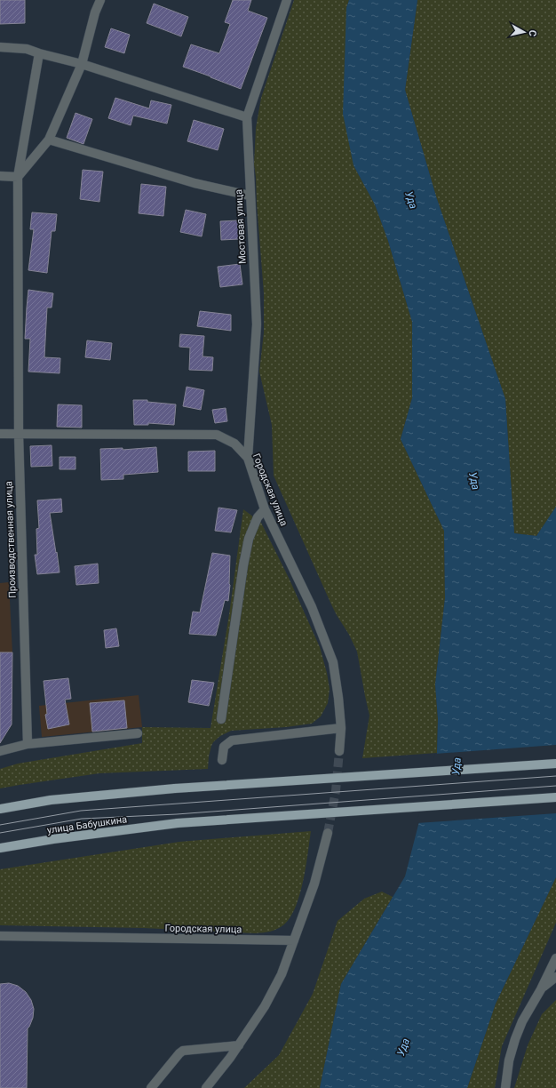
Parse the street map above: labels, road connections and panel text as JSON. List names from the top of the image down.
{
  "streets": {
    "main road": ["улица Бабушкина"],
    "street": ["Мостовая улица", "Городская улица", "Производственная улица"]
  },
  "crossings": [
    ["Мостовая улица", "Городская улица"],
    ["Городская улица", "Производственная улица"]
  ],
  "water": ["Уда"],
  "north": "right"
}
